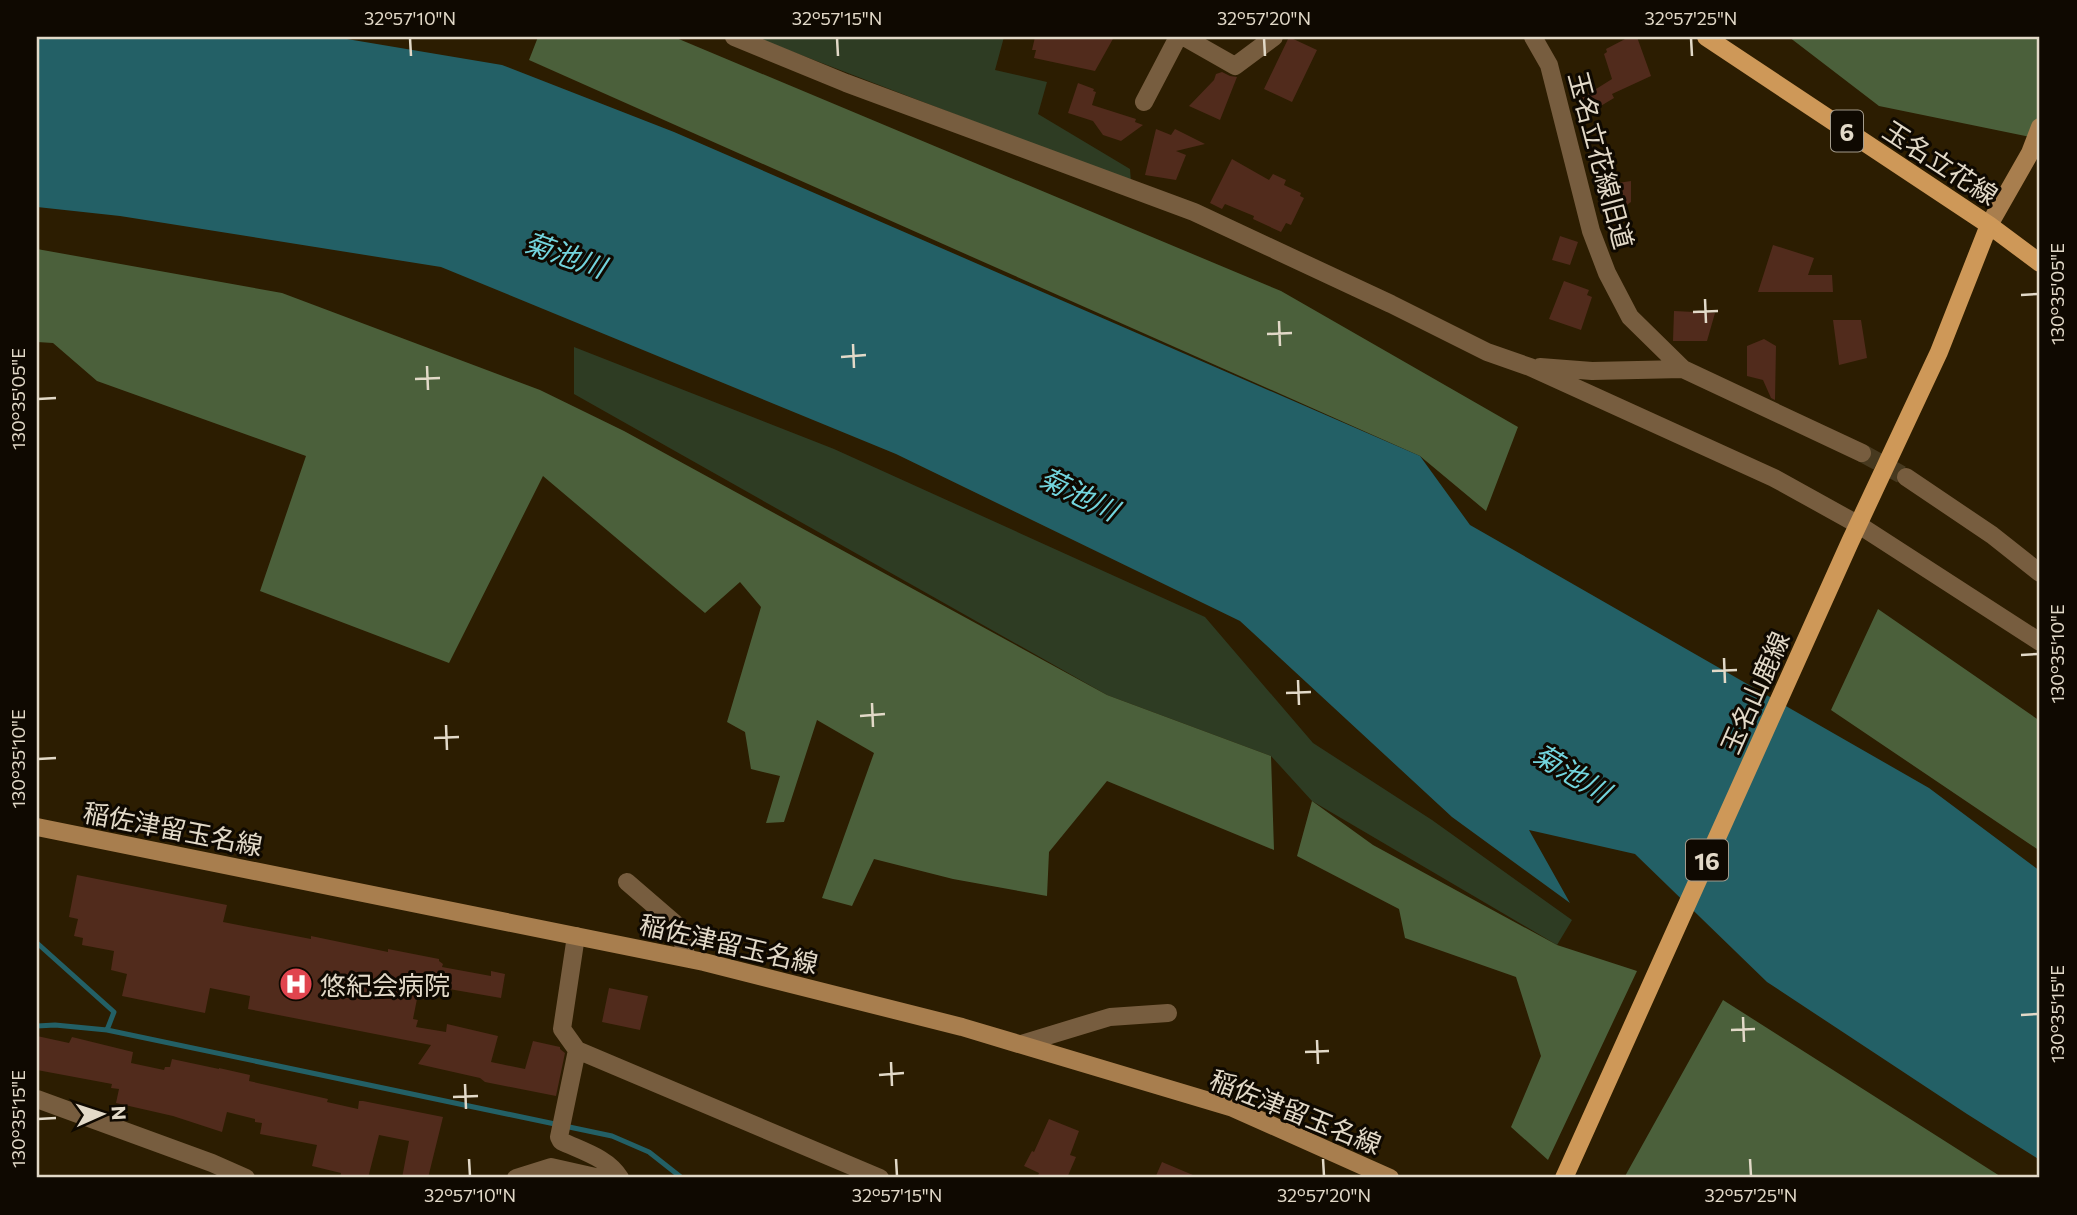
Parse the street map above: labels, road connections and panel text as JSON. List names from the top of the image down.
{
  "streets": {
    "main road": [
      "6",
      "玉名立花線",
      "玉名山鹿線",
      "稲佐津留玉名線",
      "16"
    ],
    "street": ["玉名立花線旧道"]
  },
  "crossings": [
    ["玉名立花線", "玉名山鹿線"]
  ],
  "water": ["菊池川"],
  "places": {
    "hospital": ["悠紀会病院"]
  },
  "north": "right",
  "coordinates": [
    "32°57'10\"N",
    "32°57'15\"N",
    "32°57'20\"N",
    "32°57'25\"N",
    "130°35'05\"E",
    "130°35'10\"E",
    "130°35'15\"E"
  ]
}
